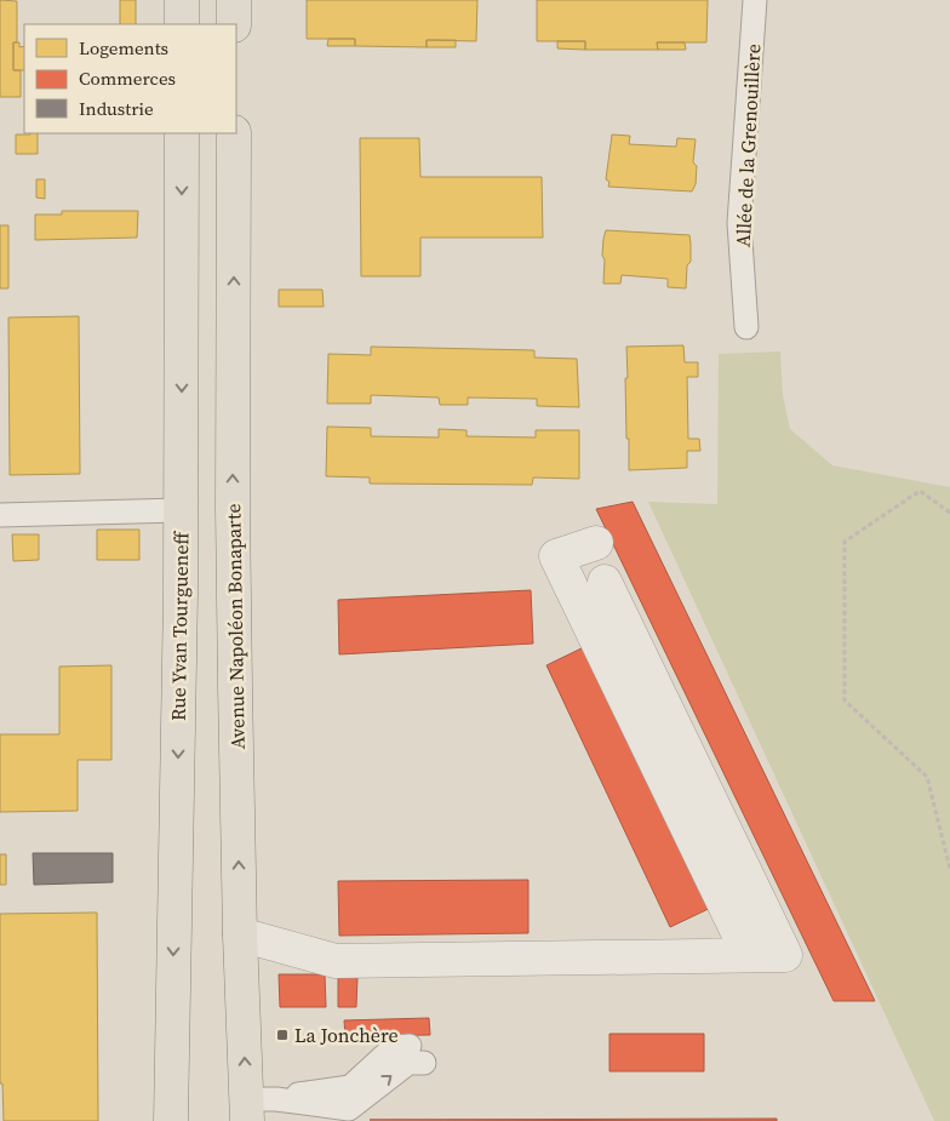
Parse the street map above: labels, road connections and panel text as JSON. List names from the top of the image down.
{
  "streets": {
    "main road": ["Rue Yvan Tourgueneff", "Avenue Napoléon Bonaparte"],
    "lane": ["Allée de la Grenouillère"]
  },
  "one_way": ["Rue Yvan Tourgueneff", "Avenue Napoléon Bonaparte"],
  "places": {
    "transit": ["La Jonchère"]
  },
  "legend": ["Logements", "Commerces", "Industrie"]
}
